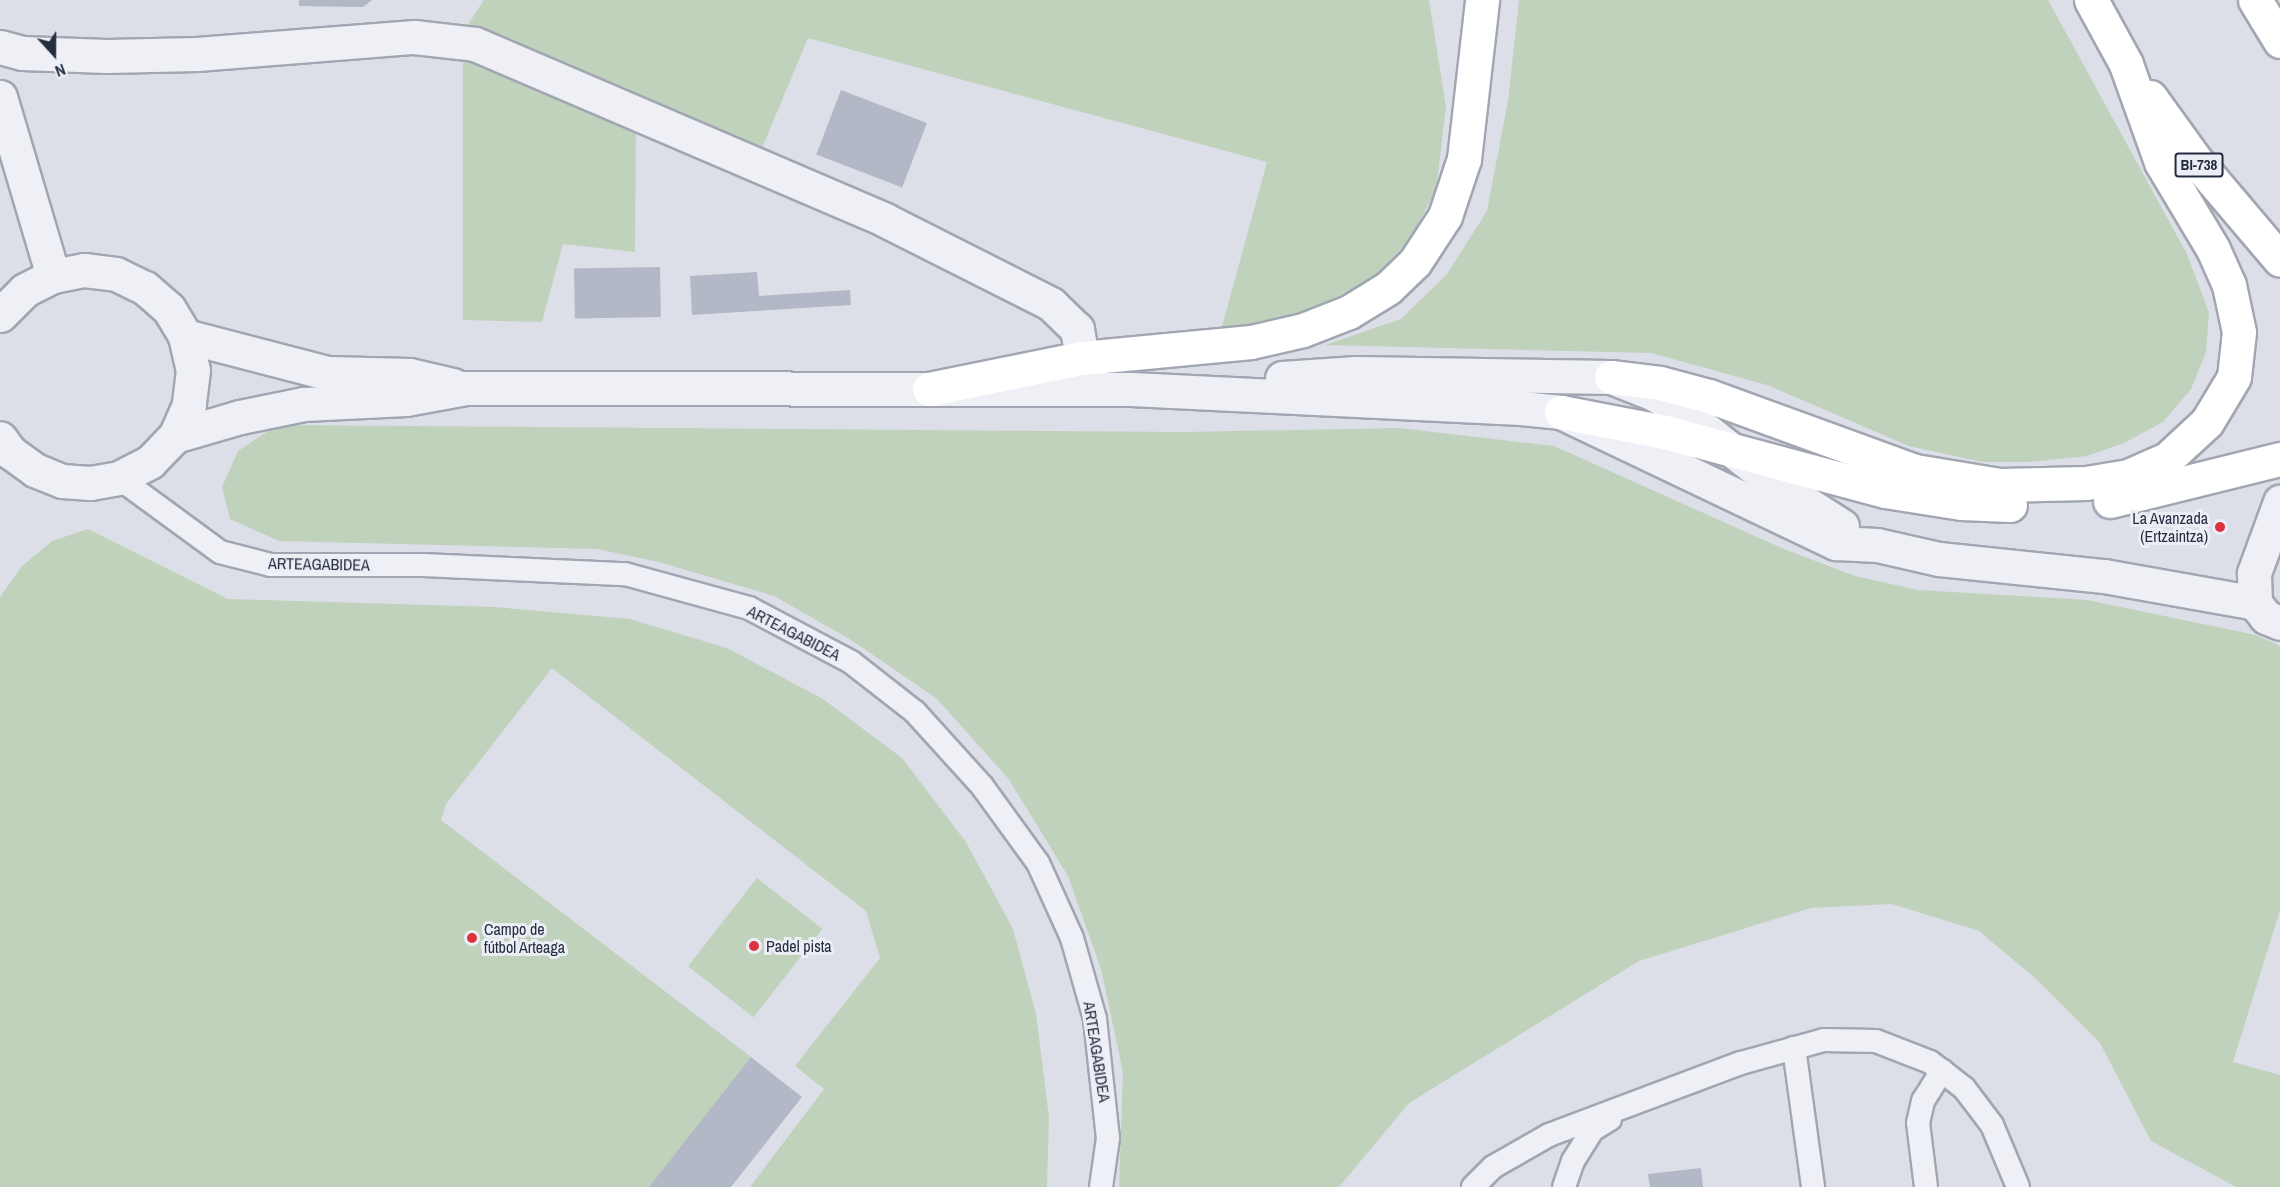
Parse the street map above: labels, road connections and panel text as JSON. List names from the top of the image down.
{
  "streets": {
    "main road": ["BI-738"],
    "lane": ["ARTEAGABIDEA"]
  },
  "places": ["La Avanzada (Ertzaintza)", "Campo de fútbol Arteaga", "Padel pista"],
  "north": "bottom"
}
